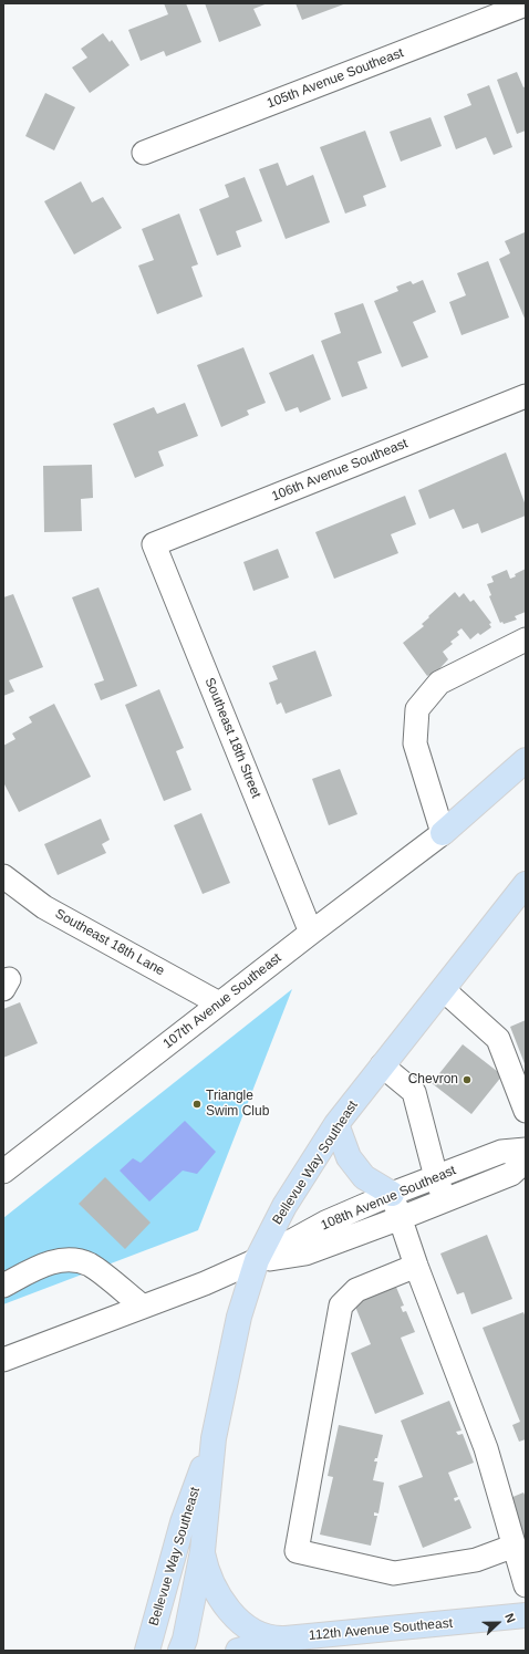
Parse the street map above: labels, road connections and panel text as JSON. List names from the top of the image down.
{
  "streets": {
    "main road": ["Bellevue Way Southeast", "112th Avenue Southeast"],
    "street": [
      "105th Avenue Southeast",
      "106th Avenue Southeast",
      "Southeast 18th Street",
      "Southeast 18th Lane",
      "107th Avenue Southeast",
      "108th Avenue Southeast"
    ]
  },
  "crossings": [
    ["106th Avenue Southeast", "Southeast 18th Street"],
    ["Southeast 18th Street", "107th Avenue Southeast"],
    ["Southeast 18th Lane", "107th Avenue Southeast"],
    ["Bellevue Way Southeast", "108th Avenue Southeast"]
  ],
  "places": ["Chevron", "Triangle Swim Club"],
  "north": "right"
}
